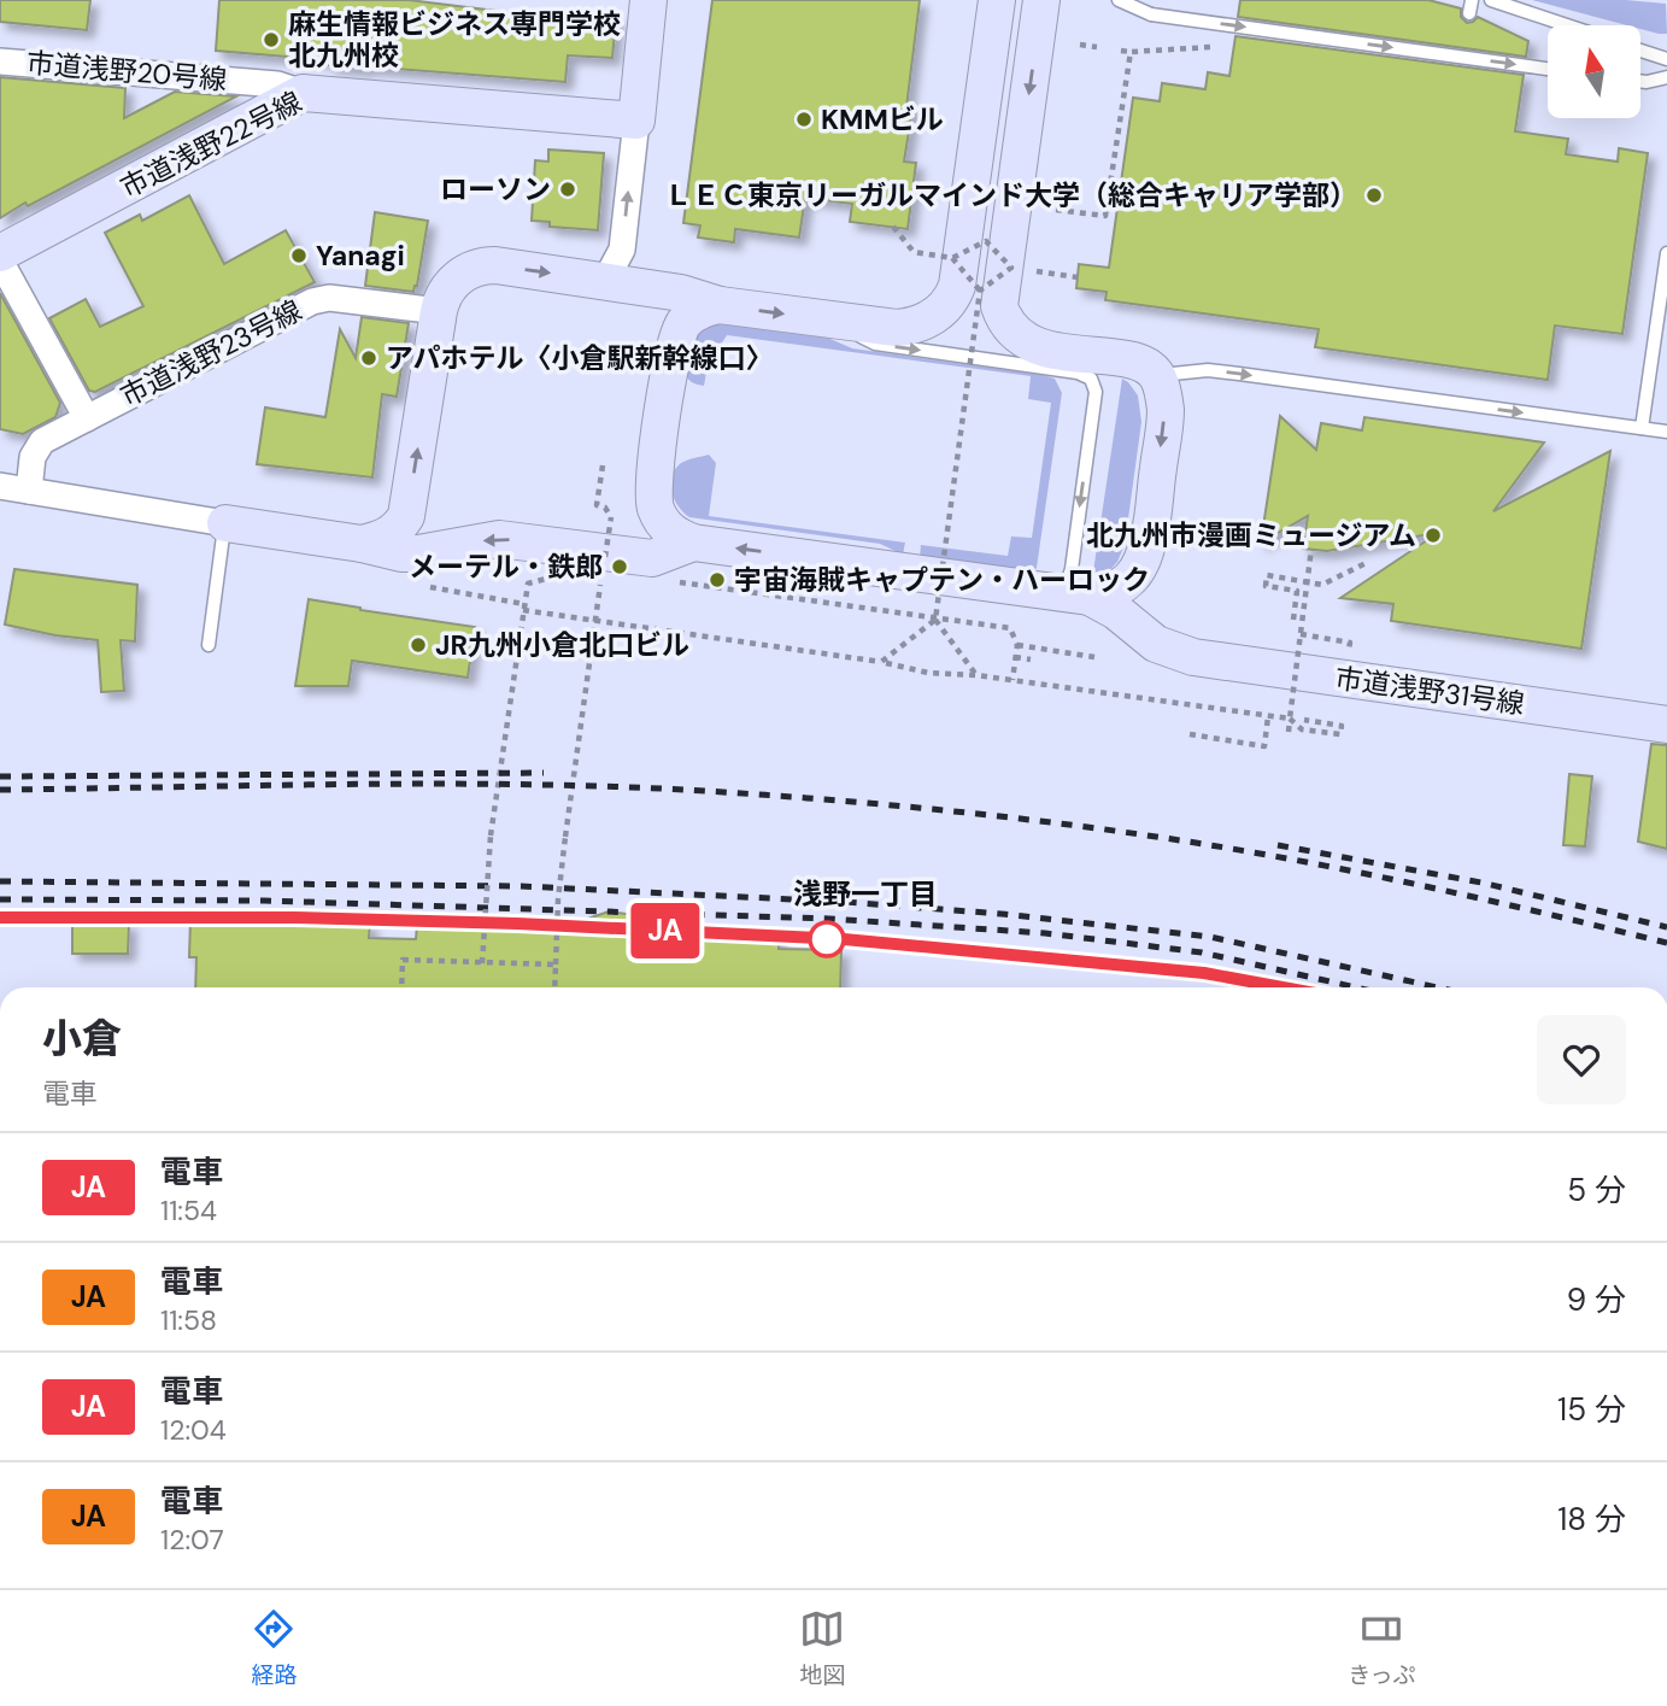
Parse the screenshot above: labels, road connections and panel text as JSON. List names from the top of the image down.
{
  "streets": {
    "street": [
      "市道浅野20号線",
      "市道浅野22号線",
      "市道浅野23号線",
      "市道浅野31号線"
    ]
  },
  "crossings": [
    ["市道浅野20号線", "市道浅野22号線"]
  ],
  "districts": ["浅野一丁目"],
  "places": [
    "麻生情報ビジネス専門学校 北九州校",
    "KMMビル",
    "ローソン",
    "ＬＥＣ東京リーガルマインド大学（総合キャリア学部）",
    "Yanagi",
    "アパホテル〈小倉駅新幹線口〉",
    "北九州市漫画ミュージアム",
    "メーテル・鉄郎",
    "宇宙海賊キャプテン・ハーロック",
    "JR九州小倉北口ビル"
  ],
  "north": "top",
  "page": {
    "on_map": "JA",
    "heading": ["小倉", "電車"],
    "list": [
      {
        "mark": "JA",
        "name": "電車",
        "note": "11:54",
        "value": "5 分"
      },
      {
        "mark": "JA",
        "name": "電車",
        "note": "11:58",
        "value": "9 分"
      },
      {
        "mark": "JA",
        "name": "電車",
        "note": "12:04",
        "value": "15 分"
      },
      {
        "mark": "JA",
        "name": "電車",
        "note": "12:07",
        "value": "18 分"
      }
    ],
    "tabs": ["経路", "地図", "きっぷ"]
  }
}
